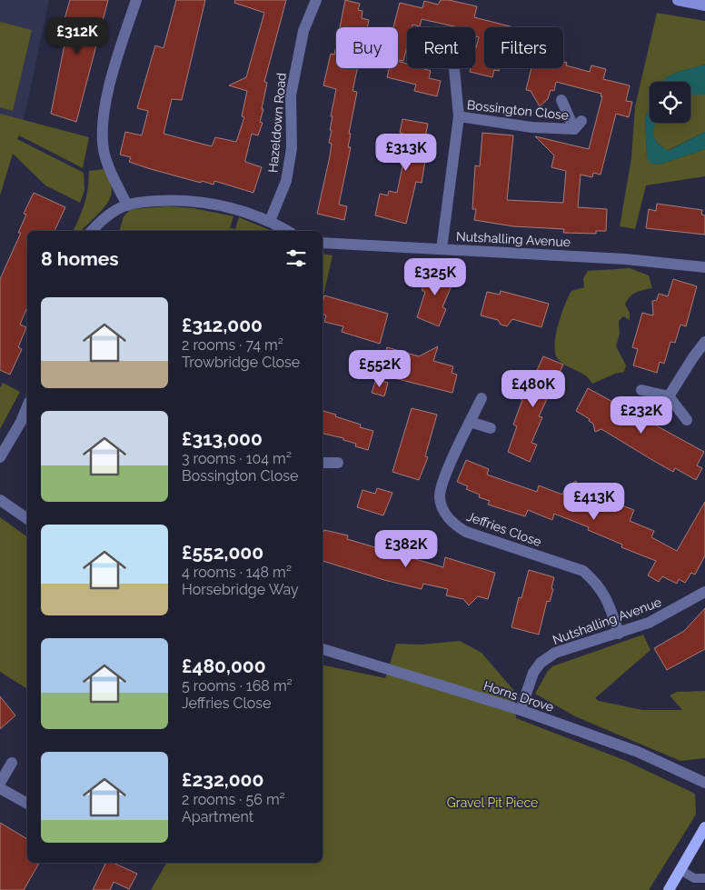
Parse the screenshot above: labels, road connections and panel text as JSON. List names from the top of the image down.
{
  "streets": {
    "street": [
      "Bossington Close",
      "Hazeldown Road",
      "Nutshalling Avenue",
      "Jeffries Close",
      "Horns Drove"
    ]
  },
  "crossings": [
    ["Bossington Close", "Nutshalling Avenue"],
    ["Nutshalling Avenue", "Jeffries Close"],
    ["Nutshalling Avenue", "Horns Drove"]
  ],
  "parks": ["Gravel Pit Piece"],
  "page": {
    "price": [
      "£312K",
      "£313K",
      "£325K",
      "£552K",
      "£480K",
      "£232K",
      "£413K",
      "£382K"
    ],
    "chip": ["Buy", "Rent", "Filters"],
    "heading": "8 homes",
    "list": [
      {
        "name": "£312,000",
        "note": "2 rooms · 74 m² · Trowbridge Close"
      },
      {
        "name": "£313,000",
        "note": "3 rooms · 104 m² · Bossington Close"
      },
      {
        "name": "£552,000",
        "note": "4 rooms · 148 m² · Horsebridge Way"
      },
      {
        "name": "£480,000",
        "note": "5 rooms · 168 m² · Jeffries Close"
      },
      {
        "name": "£232,000",
        "note": "2 rooms · 56 m² · Apartment"
      }
    ]
  }
}
